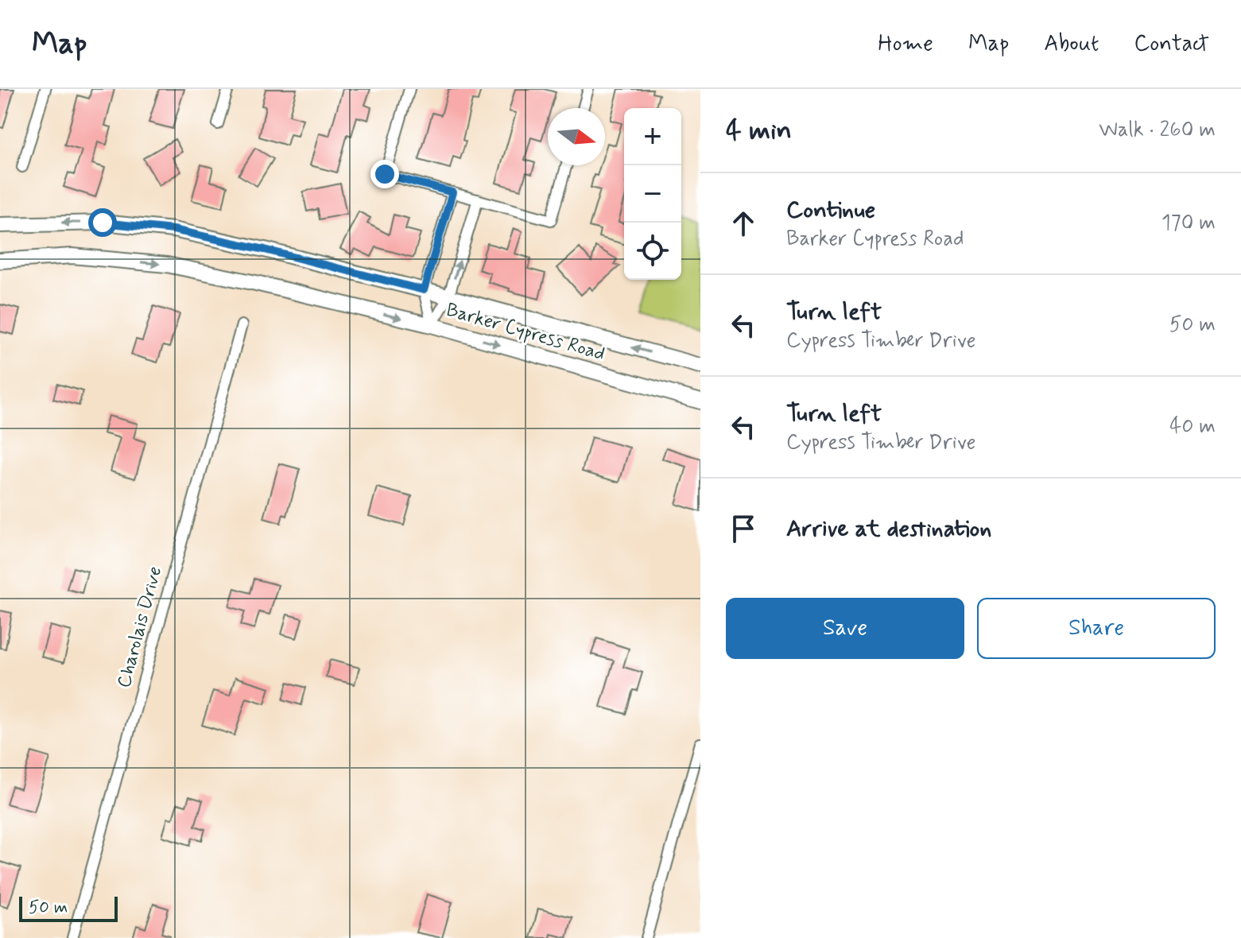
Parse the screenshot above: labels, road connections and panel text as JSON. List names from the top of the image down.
{
  "streets": {
    "main road": ["Barker Cypress Road"],
    "street": ["Charolais Drive"]
  },
  "scale_bar": "50 m",
  "north": "right",
  "page": {
    "header": "Map",
    "nav": [
      "Home",
      "Map",
      "About",
      "Contact"
    ],
    "heading": ["4 min", "Walk · 260 m"],
    "map_buttons": ["+", "−"],
    "list": [
      ["Continue", "Barker Cypress Road", "170 m"],
      ["Turn left", "Cypress Timber Drive", "50 m"],
      ["Turn left", "Cypress Timber Drive", "40 m"],
      "Arrive at destination"
    ],
    "buttons": ["Save", "Share"],
    "scale": "50 m"
  }
}
